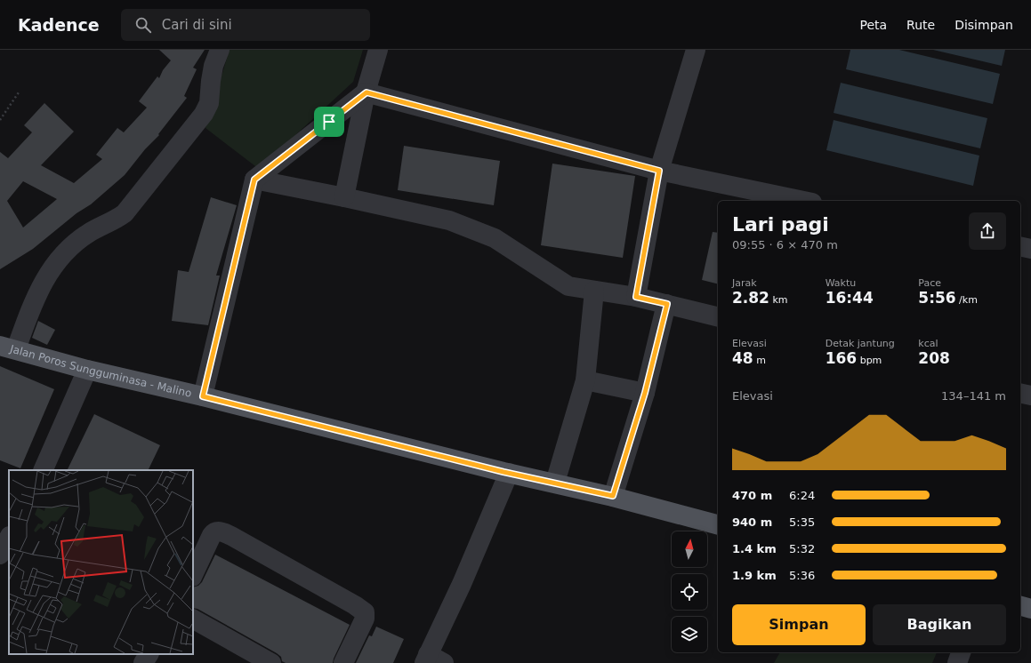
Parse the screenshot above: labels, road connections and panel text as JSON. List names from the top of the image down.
{
  "streets": {
    "main road": ["Jalan Poros Sungguminasa - Malino"]
  },
  "north": "top",
  "page": {
    "header": "Kadence",
    "search": "Cari di sini",
    "nav": ["Peta", "Rute", "Disimpan"],
    "heading": ["Lari pagi", "09:55 · 6 × 470 m"],
    "stats": [
      ["Jarak", "2.82 km"],
      ["Waktu", "16:44"],
      ["Pace", "5:56 /km"],
      ["Elevasi", "48 m"],
      ["Detak jantung", "166 bpm"],
      ["kcal", "208"]
    ],
    "chart": ["Elevasi", "134–141 m"],
    "list": [
      {
        "name": "470 m",
        "note": "6:24"
      },
      {
        "name": "940 m",
        "note": "5:35"
      },
      {
        "name": "1.4 km",
        "note": "5:32"
      },
      {
        "name": "1.9 km",
        "note": "5:36"
      }
    ],
    "buttons": ["Simpan", "Bagikan"]
  }
}
